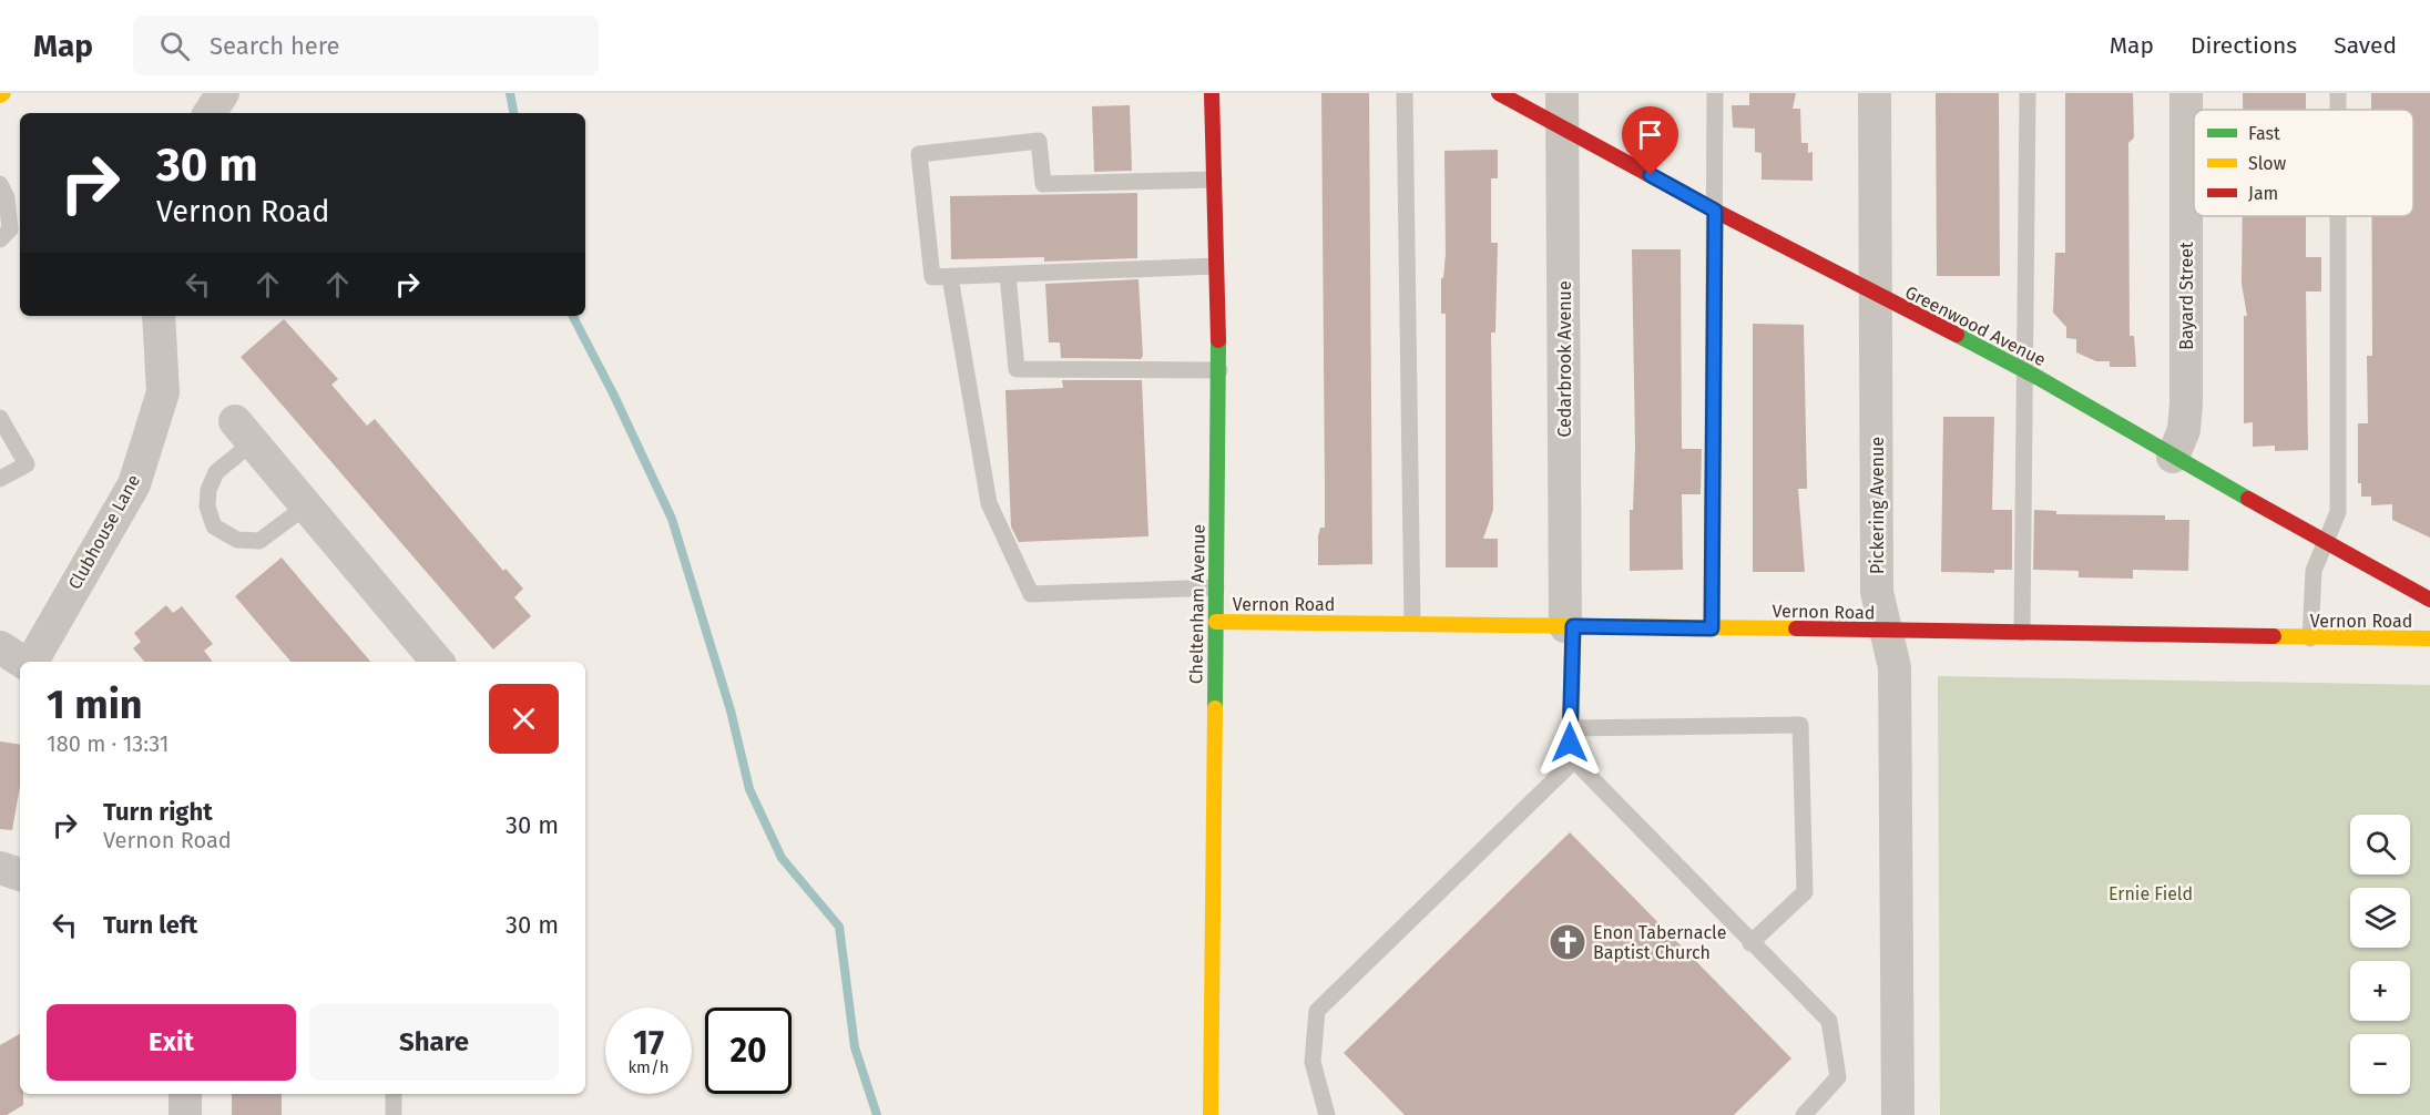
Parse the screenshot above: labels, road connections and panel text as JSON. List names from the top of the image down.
{
  "streets": {
    "street": [
      "Bayard Street",
      "Greenwood Avenue",
      "Cedarbrook Avenue",
      "Pickering Avenue",
      "Clubhouse Lane",
      "Cheltenham Avenue",
      "Vernon Road"
    ]
  },
  "crossings": [
    ["Bayard Street", "Greenwood Avenue"],
    ["Greenwood Avenue", "Cedarbrook Avenue"],
    ["Greenwood Avenue", "Pickering Avenue"],
    ["Cedarbrook Avenue", "Vernon Road"],
    ["Pickering Avenue", "Vernon Road"],
    ["Cheltenham Avenue", "Vernon Road"]
  ],
  "parks": ["Ernie Field"],
  "places": {
    "church": ["Enon Tabernacle Baptist Church"]
  },
  "legend": ["Fast", "Slow", "Jam"],
  "page": {
    "header": "Map",
    "search": "Search here",
    "nav": ["Map", "Directions", "Saved"],
    "turn": ["30 m", "Vernon Road"],
    "heading": ["1 min", "180 m · 13:31"],
    "list": [
      {
        "name": "Turn right",
        "note": "Vernon Road",
        "value": "30 m"
      },
      {
        "name": "Turn left",
        "value": "30 m"
      }
    ],
    "map_buttons": ["+", "−"],
    "buttons": ["Exit", "Share"],
    "speed": "17 km/h",
    "limit": "20"
  }
}
